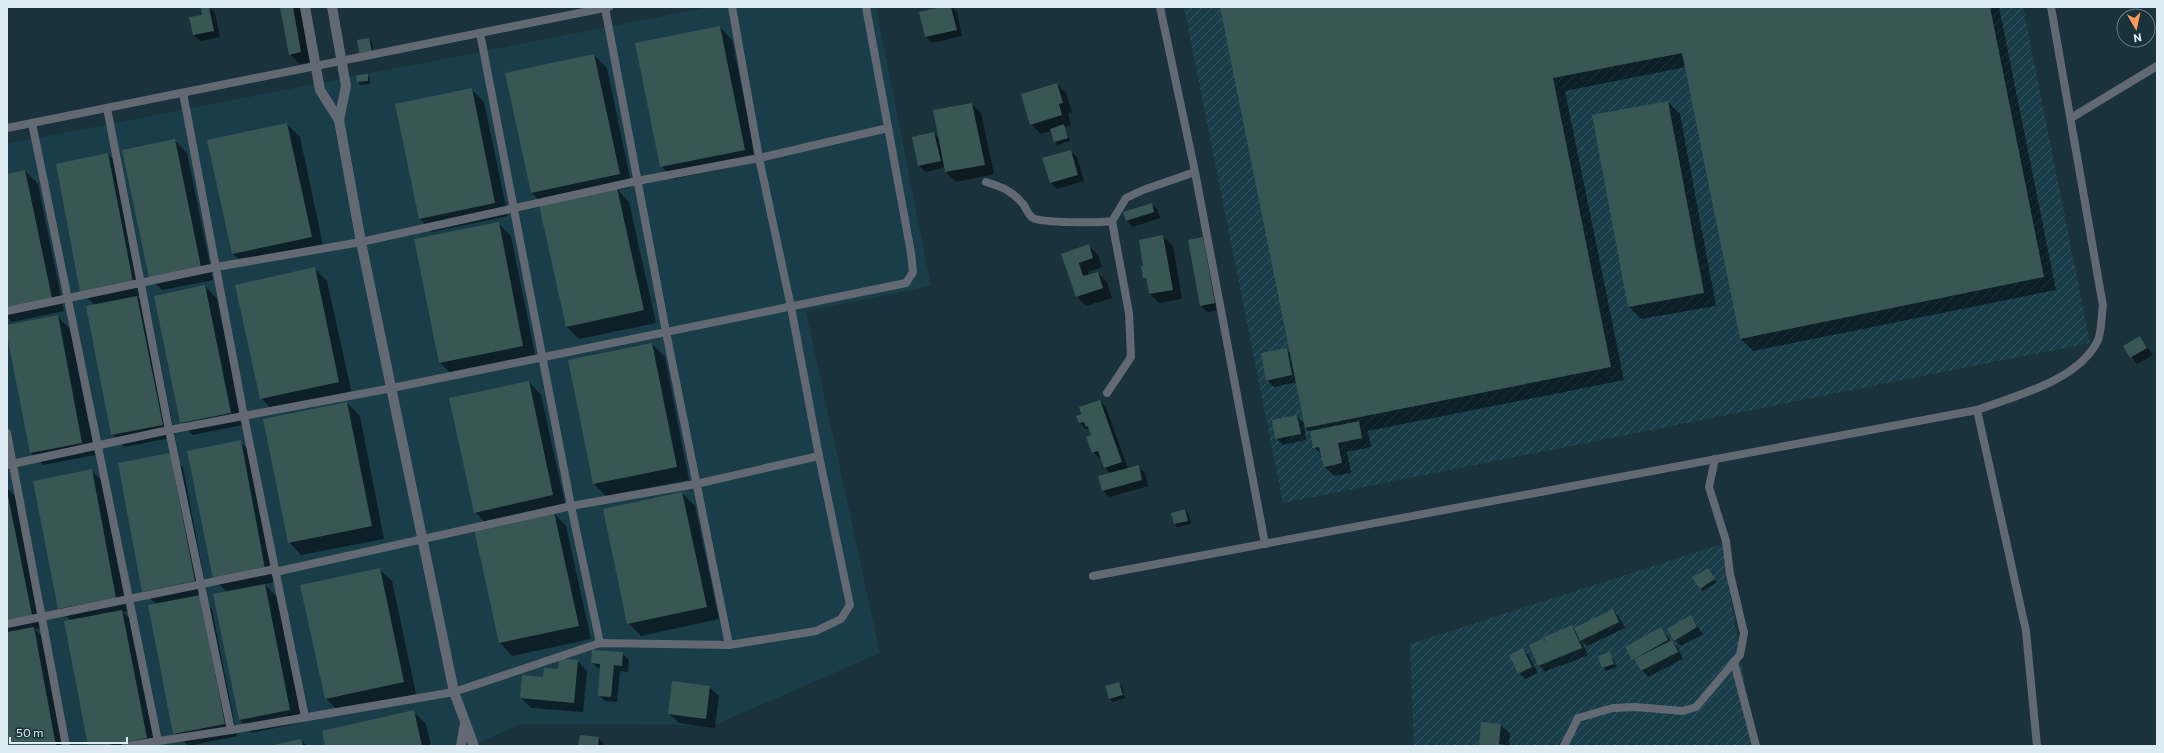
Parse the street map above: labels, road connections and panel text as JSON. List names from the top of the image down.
{
  "scale_bar": "50 m",
  "north": "bottom"
}
